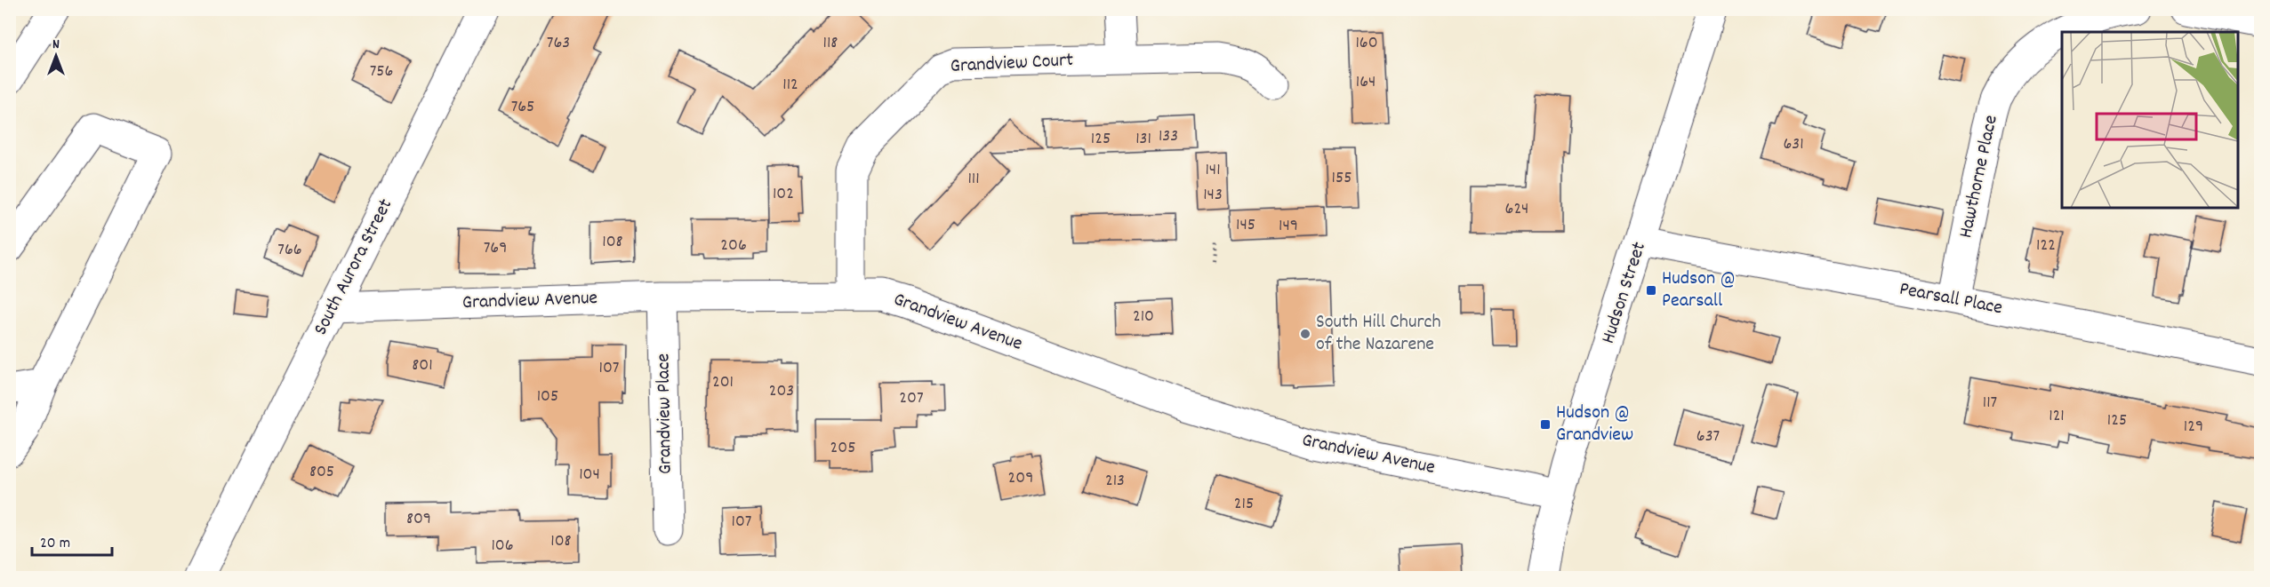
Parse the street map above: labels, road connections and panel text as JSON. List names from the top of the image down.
{
  "streets": {
    "street": [
      "Grandview Court",
      "Hawthorne Place",
      "South Aurora Street",
      "Hudson Street",
      "Pearsall Place",
      "Grandview Avenue",
      "Grandview Place"
    ]
  },
  "crossings": [
    ["Grandview Court", "Grandview Avenue"],
    ["Hawthorne Place", "Pearsall Place"],
    ["South Aurora Street", "Grandview Avenue"],
    ["Hudson Street", "Pearsall Place"],
    ["Hudson Street", "Grandview Avenue"],
    ["Grandview Avenue", "Grandview Place"]
  ],
  "places": {
    "transit": ["Hudson @ Pearsall", "Hudson @ Grandview"],
    "other": ["South Hill Church of the Nazarene"]
  },
  "house_numbers": [
    "763",
    "118",
    "160",
    "756",
    "164",
    "112",
    "765",
    "133",
    "125",
    "131",
    "631",
    "141",
    "155",
    "111",
    "102",
    "143",
    "624",
    "145",
    "149",
    "108",
    "206",
    "122",
    "769",
    "766",
    "210",
    "801",
    "107",
    "201",
    "203",
    "105",
    "207",
    "117",
    "121",
    "125",
    "129",
    "637",
    "205",
    "805",
    "104",
    "209",
    "213",
    "215",
    "809",
    "107",
    "108",
    "106"
  ],
  "scale_bar": "20 m",
  "north": "top"
}
